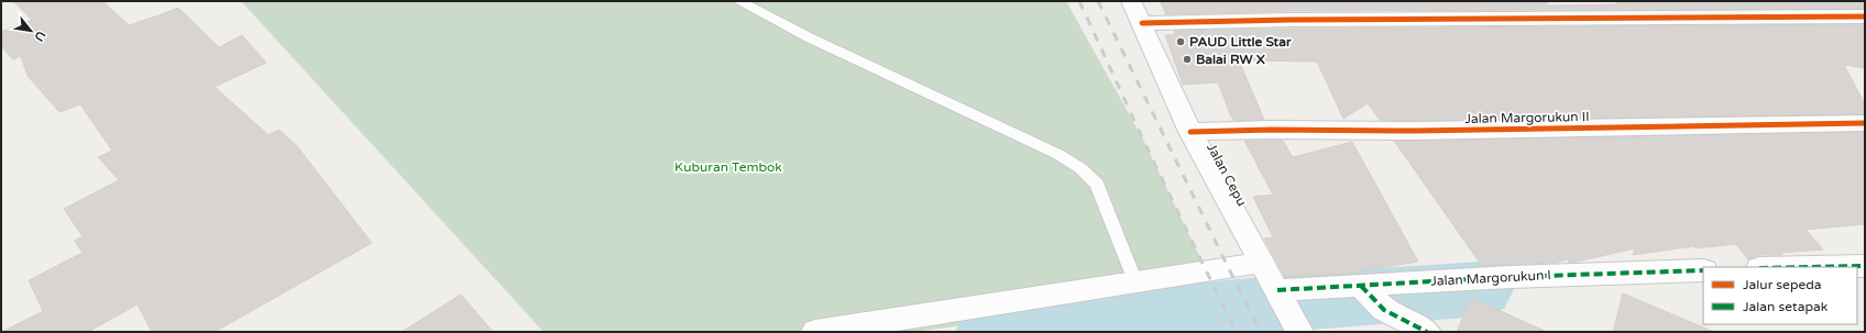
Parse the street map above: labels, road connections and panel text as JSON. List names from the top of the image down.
{
  "streets": {
    "street": ["Jalan Margorukun II", "Jalan Cepu", "Jalan Margorukun I"]
  },
  "crossings": [
    ["Jalan Margorukun II", "Jalan Cepu"],
    ["Jalan Cepu", "Jalan Margorukun I"]
  ],
  "parks": ["Kuburan Tembok"],
  "places": ["PAUD Little Star", "Balai RW X"],
  "legend": ["Jalur sepeda", "Jalan setapak"],
  "north": "bottom right"
}
